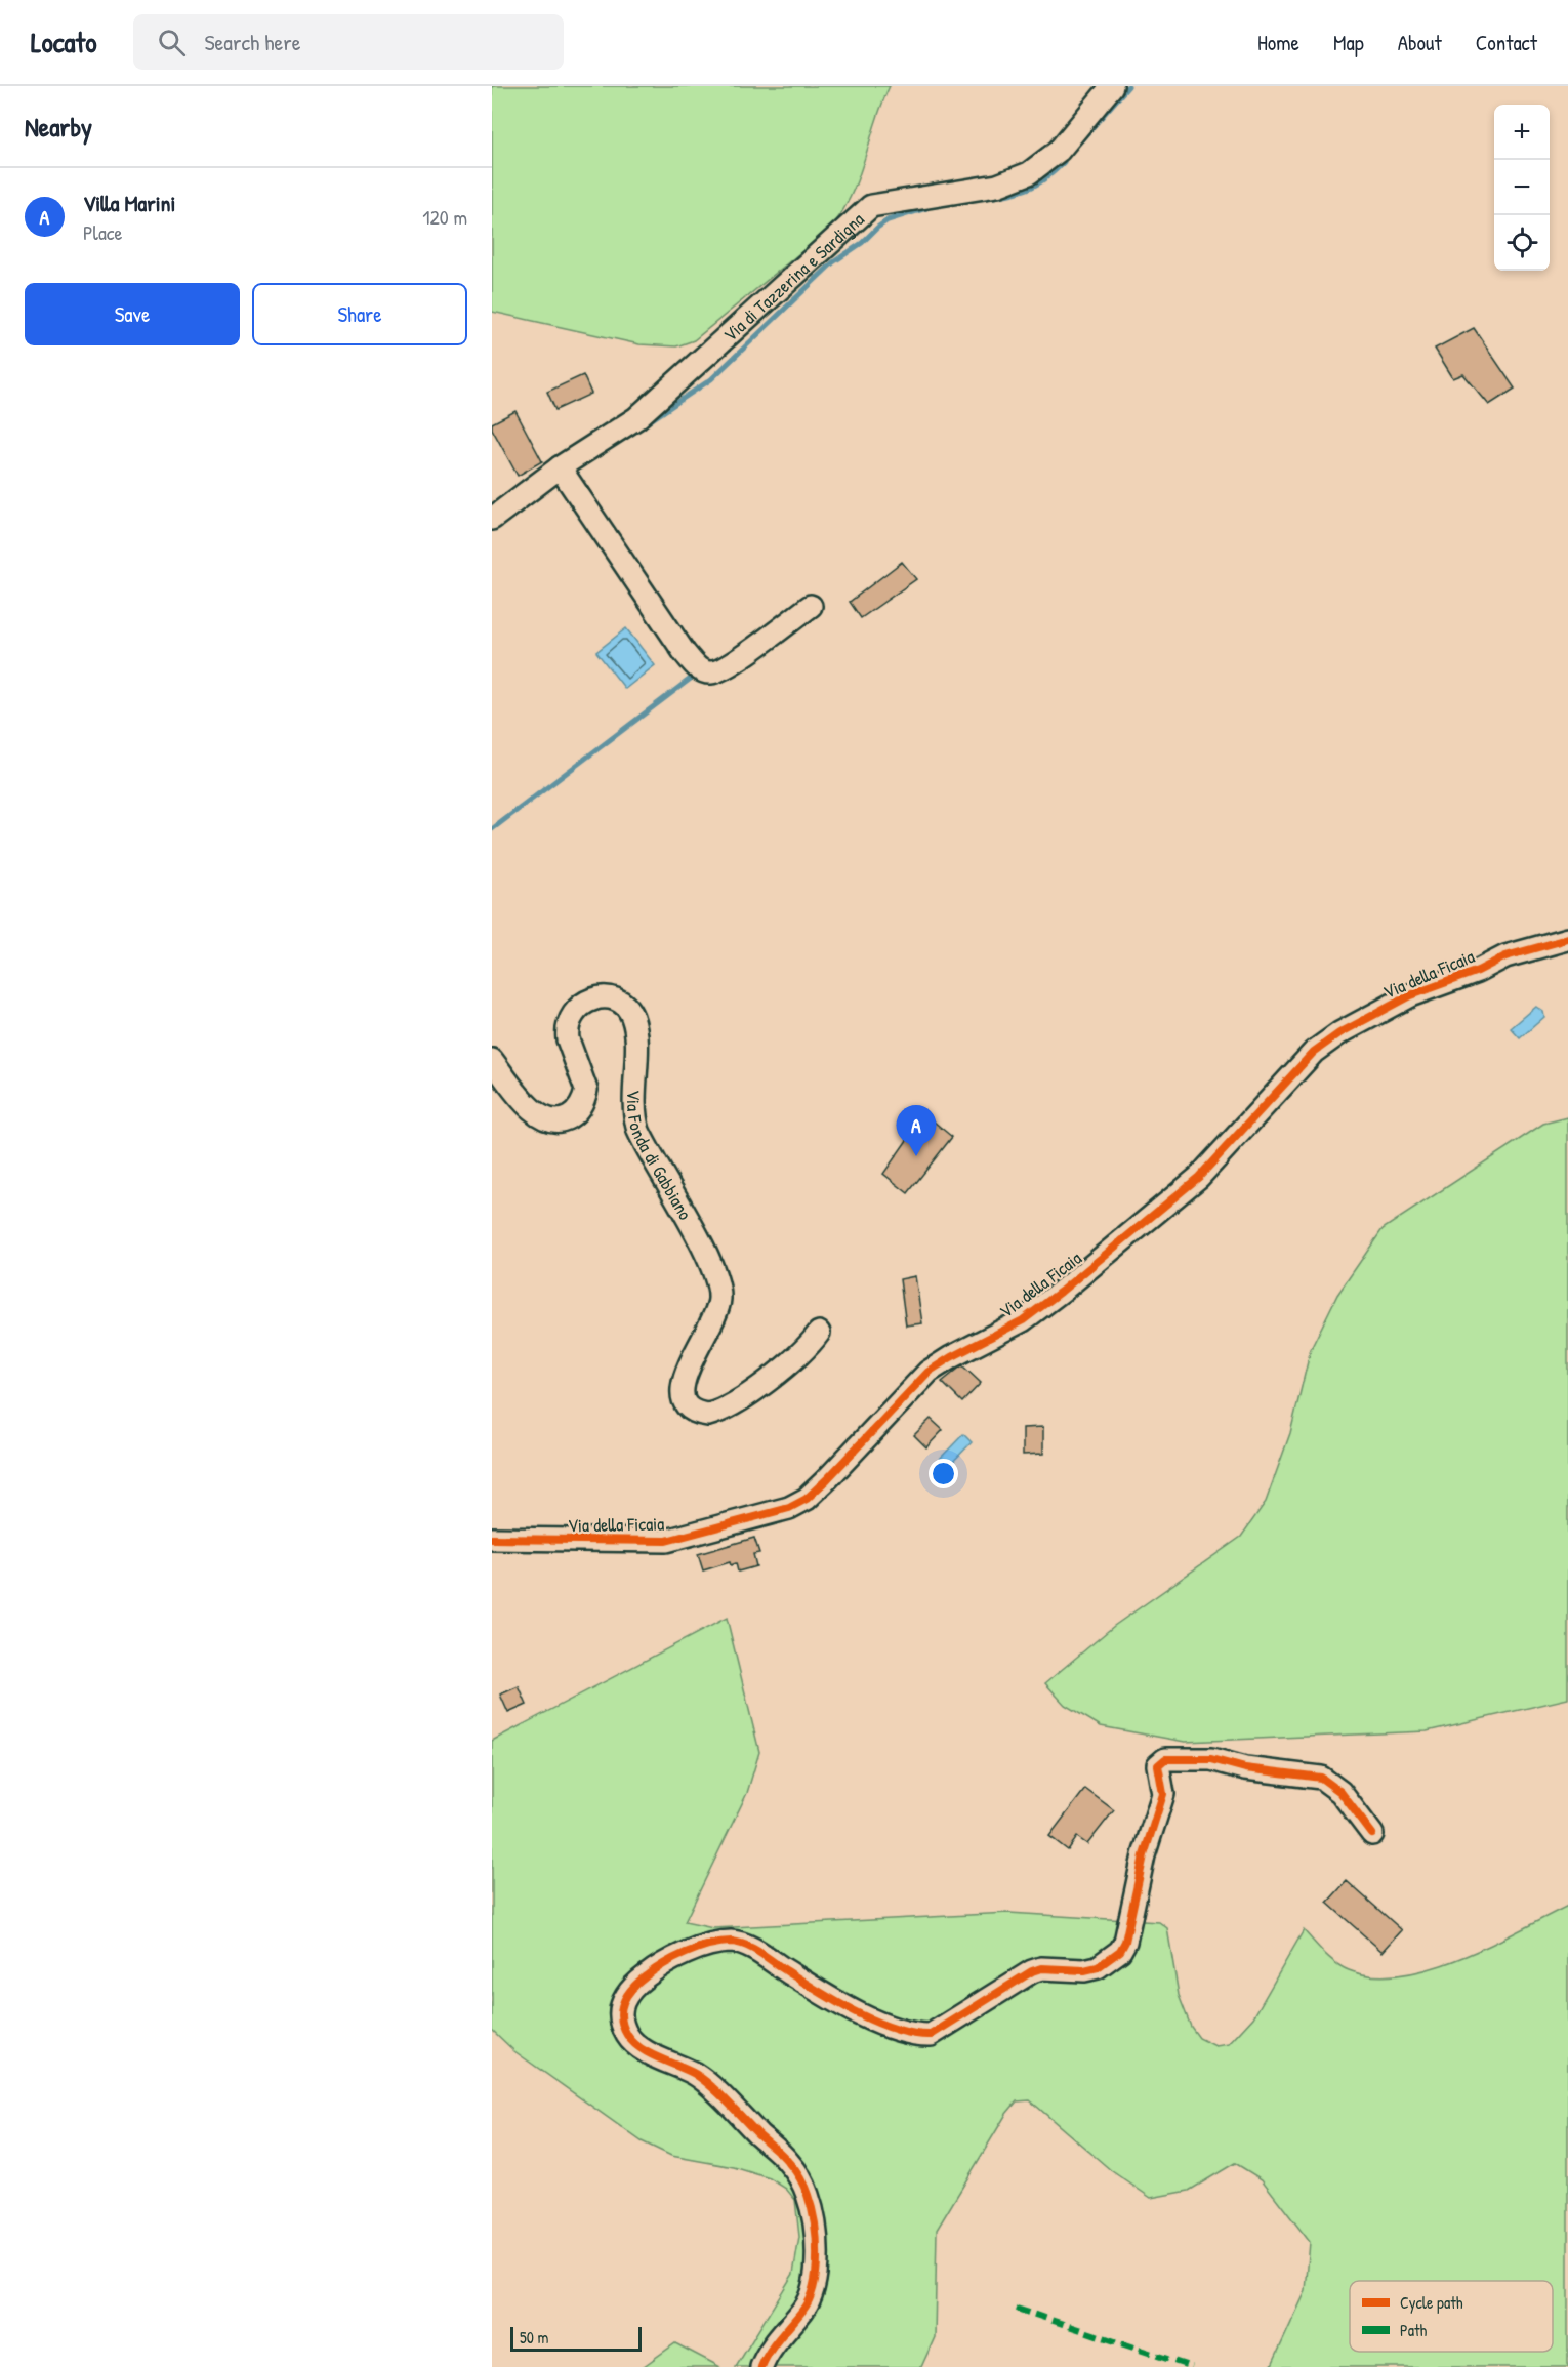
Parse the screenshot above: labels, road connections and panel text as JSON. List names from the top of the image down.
{
  "streets": {
    "street": ["Via di Tazzerina e Sardigna", "Via della Ficaia", "Via Fonda di Gabbiano"]
  },
  "legend": ["Cycle path", "Path"],
  "scale_bar": "50 m",
  "page": {
    "header": "Locato",
    "search": "Search here",
    "nav": [
      "Home",
      "Map",
      "About",
      "Contact"
    ],
    "heading": "Nearby",
    "map_buttons": ["+", "−"],
    "list": [
      {
        "mark": "A",
        "name": "Villa Marini",
        "note": "Place",
        "value": "120 m"
      }
    ],
    "buttons": ["Save", "Share"],
    "pins": "A",
    "scale": "50 m"
  }
}
